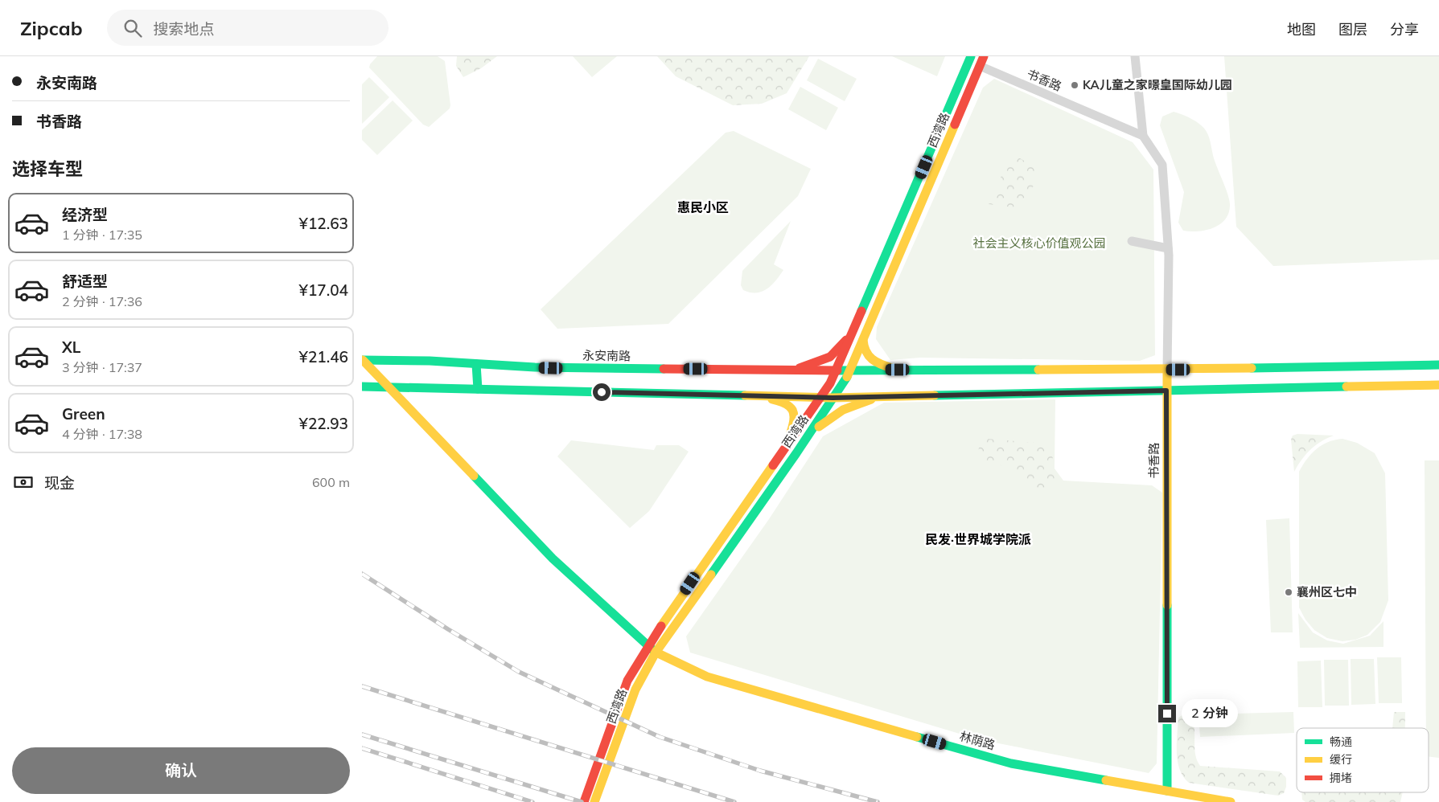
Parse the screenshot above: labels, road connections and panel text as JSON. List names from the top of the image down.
{
  "streets": {
    "main road": [
      "书香路",
      "西湾路",
      "永安南路",
      "林荫路"
    ]
  },
  "crossings": [
    ["书香路", "西湾路"],
    ["书香路", "永安南路"],
    ["书香路", "林荫路"],
    ["西湾路", "永安南路"],
    ["西湾路", "林荫路"],
    ["永安南路", "林荫路"]
  ],
  "districts": ["惠民小区", "民发·世界城学院派"],
  "parks": ["社会主义核心价值观公园"],
  "places": ["KA儿童之家暻皇国际幼儿园", "襄州区七中"],
  "legend": ["畅通", "缓行", "拥堵"],
  "page": {
    "header": "Zipcab",
    "search": "搜索地点",
    "nav": ["地图", "图层", "分享"],
    "banner": ["永安南路", "书香路"],
    "heading": "选择车型",
    "list": [
      {
        "name": "经济型",
        "note": "1 分钟 · 17:35",
        "value": "¥12.63"
      },
      {
        "name": "舒适型",
        "note": "2 分钟 · 17:36",
        "value": "¥17.04"
      },
      {
        "name": "XL",
        "note": "3 分钟 · 17:37",
        "value": "¥21.46"
      },
      {
        "name": "Green",
        "note": "4 分钟 · 17:38",
        "value": "¥22.93"
      }
    ],
    "pay": ["现金", "600 m"],
    "bubble": "2 分钟",
    "buttons": "确认"
  }
}
